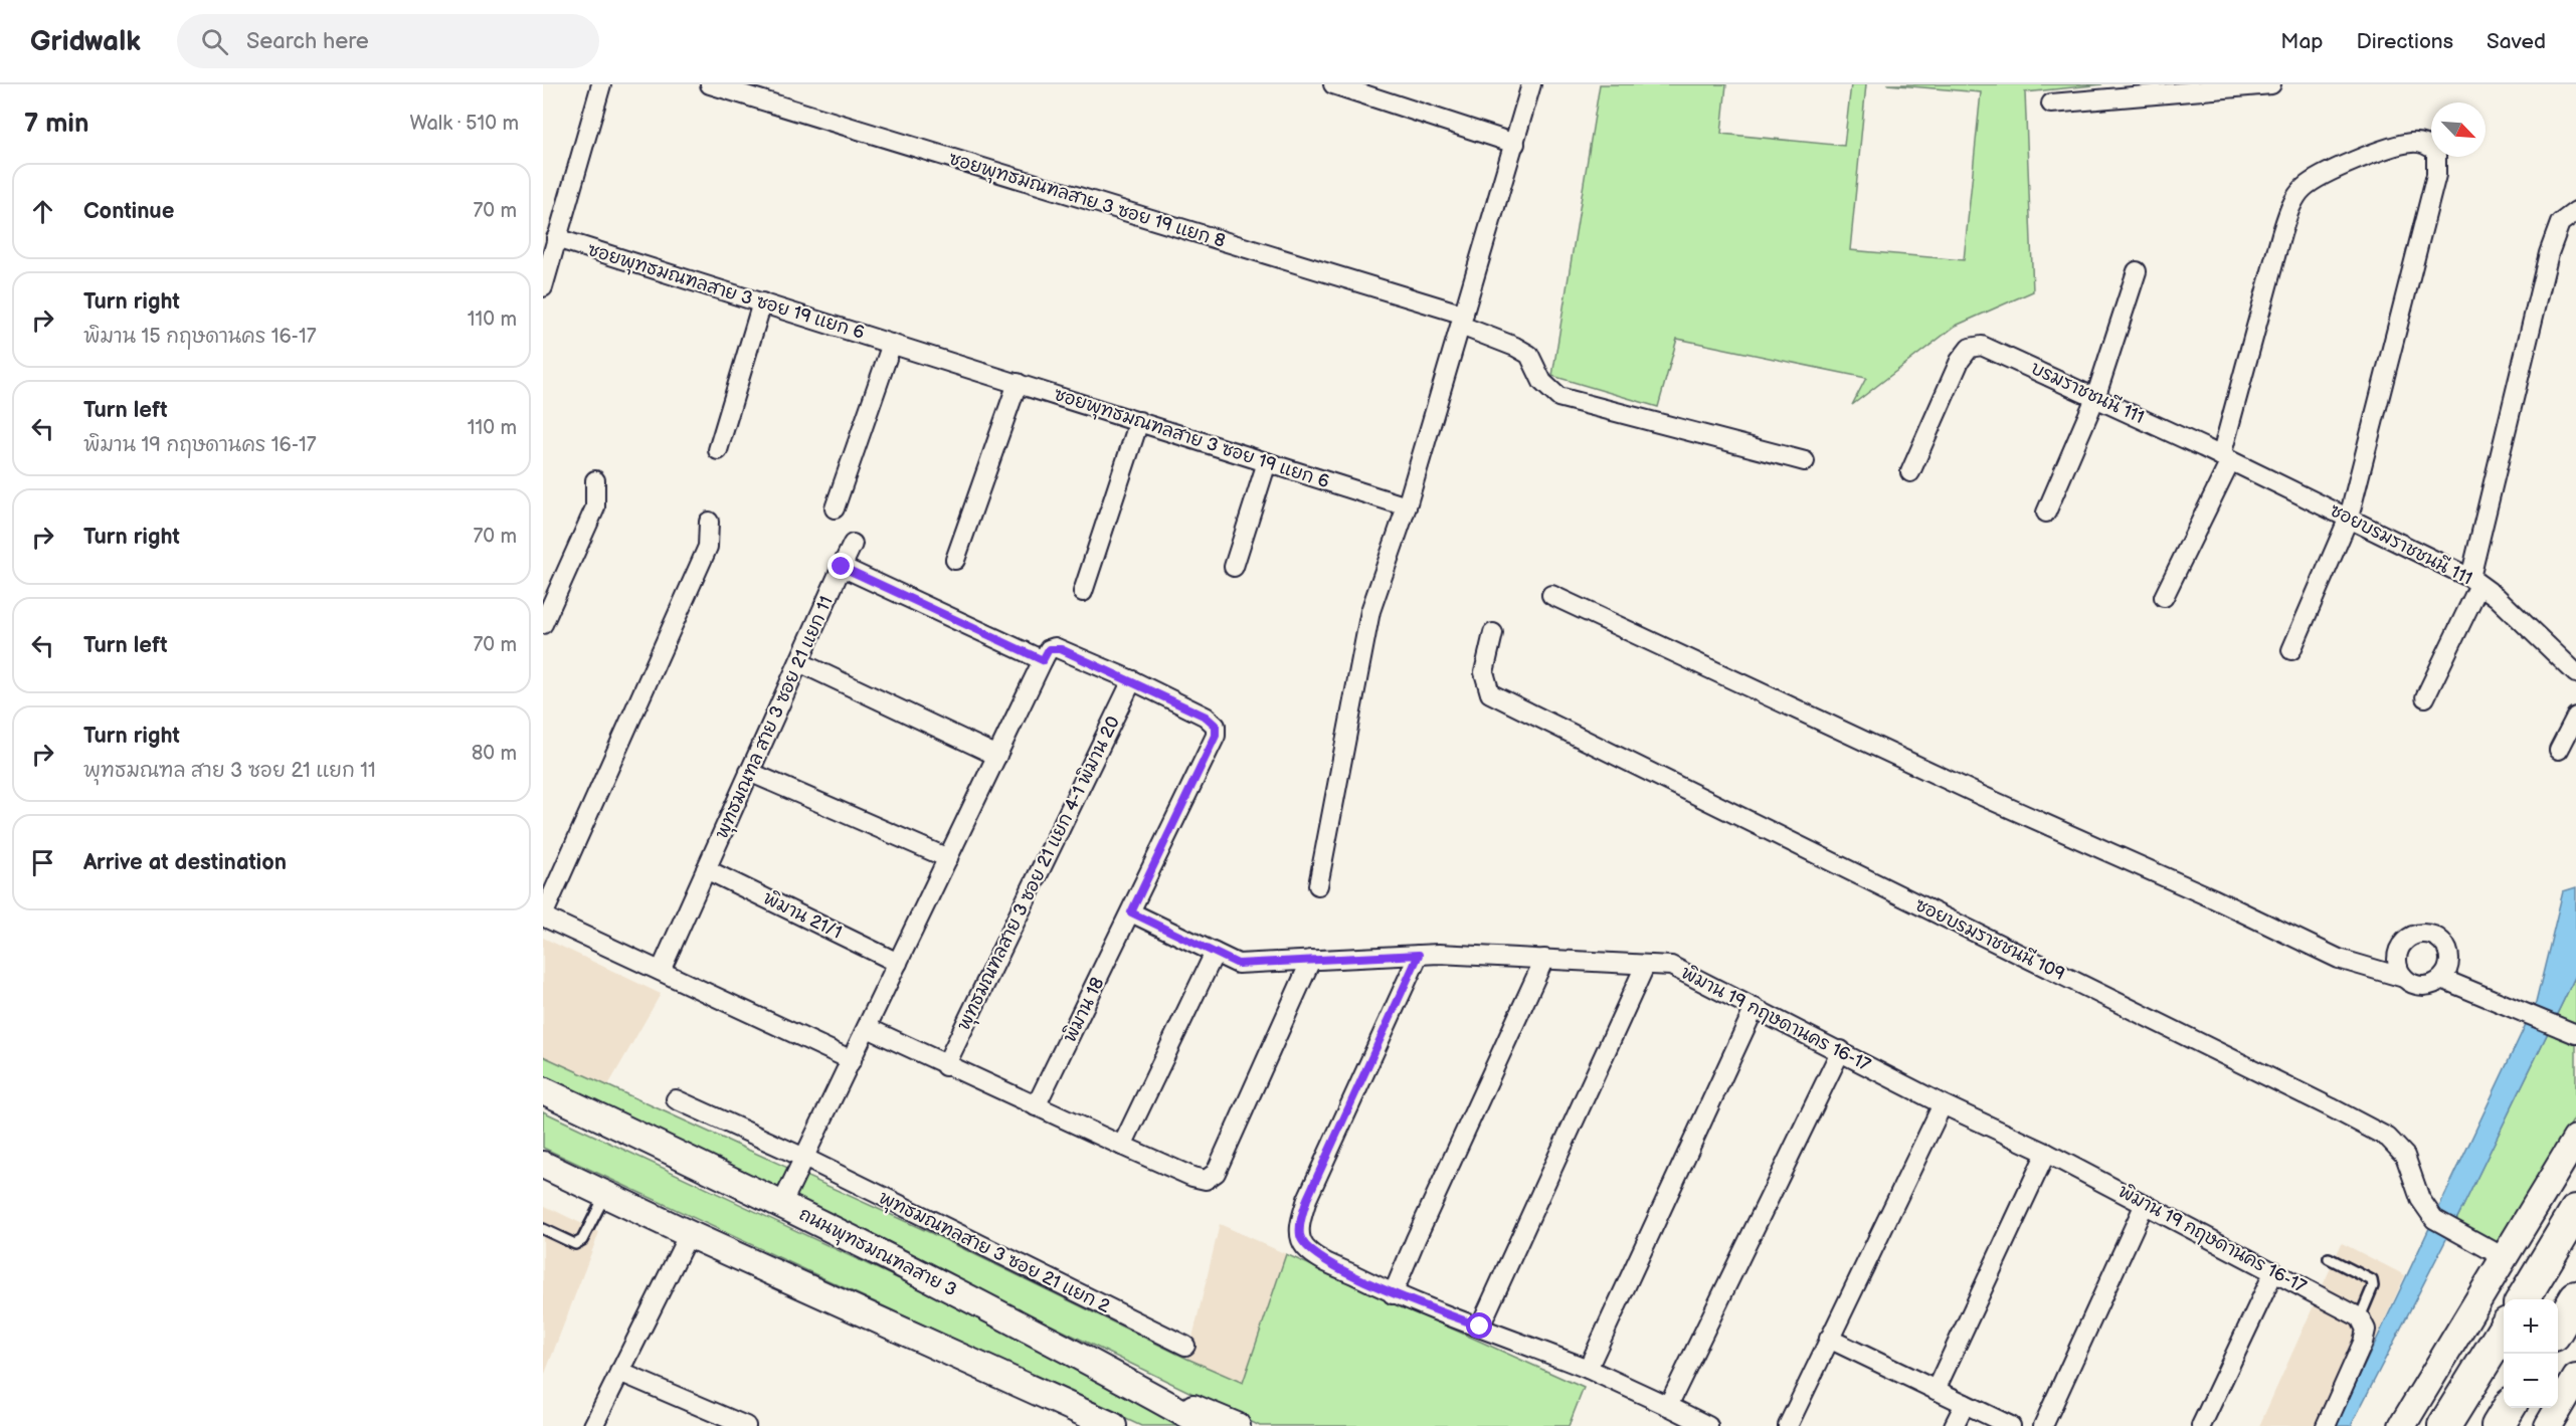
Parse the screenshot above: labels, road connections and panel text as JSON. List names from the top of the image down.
{
  "streets": {
    "main road": ["ถนนพุทธมณฑลสาย 3"],
    "street": [
      "ซอยพุทธมณฑลสาย 3 ซอย 19 แยก 8",
      "ซอยพุทธมณฑลสาย 3 ซอย 19 แยก 6",
      "บรมราชชนนี 111",
      "ซอยบรมราชชนนี 111",
      "พุทธมณฑล สาย 3 ซอย 21 แยก 11",
      "พุทธมณฑลสาย 3 ซอย 21 แยก 4-1 พิมาน 20",
      "พิมาน 21/1",
      "ซอยบรมราชชนนี 109",
      "พิมาน 18",
      "พิมาน 19 กฤษดานคร 16-17",
      "พุทธมณฑลสาย 3 ซอย 21 แยก 2"
    ]
  },
  "crossings": [
    ["บรมราชชนนี 111", "ซอยบรมราชชนนี 111"],
    ["พุทธมณฑล สาย 3 ซอย 21 แยก 11", "พิมาน 21/1"],
    ["พุทธมณฑลสาย 3 ซอย 21 แยก 4-1 พิมาน 20", "พิมาน 18"],
    ["พิมาน 18", "พิมาน 19 กฤษดานคร 16-17"]
  ],
  "north": "bottom right",
  "page": {
    "header": "Gridwalk",
    "search": "Search here",
    "nav": ["Map", "Directions", "Saved"],
    "heading": ["7 min", "Walk · 510 m"],
    "list": [
      ["Continue", "70 m"],
      ["Turn right", "พิมาน 15 กฤษดานคร 16-17", "110 m"],
      ["Turn left", "พิมาน 19 กฤษดานคร 16-17", "110 m"],
      ["Turn right", "70 m"],
      ["Turn left", "70 m"],
      ["Turn right", "พุทธมณฑล สาย 3 ซอย 21 แยก 11", "80 m"],
      "Arrive at destination"
    ],
    "map_buttons": ["+", "−"]
  }
}
